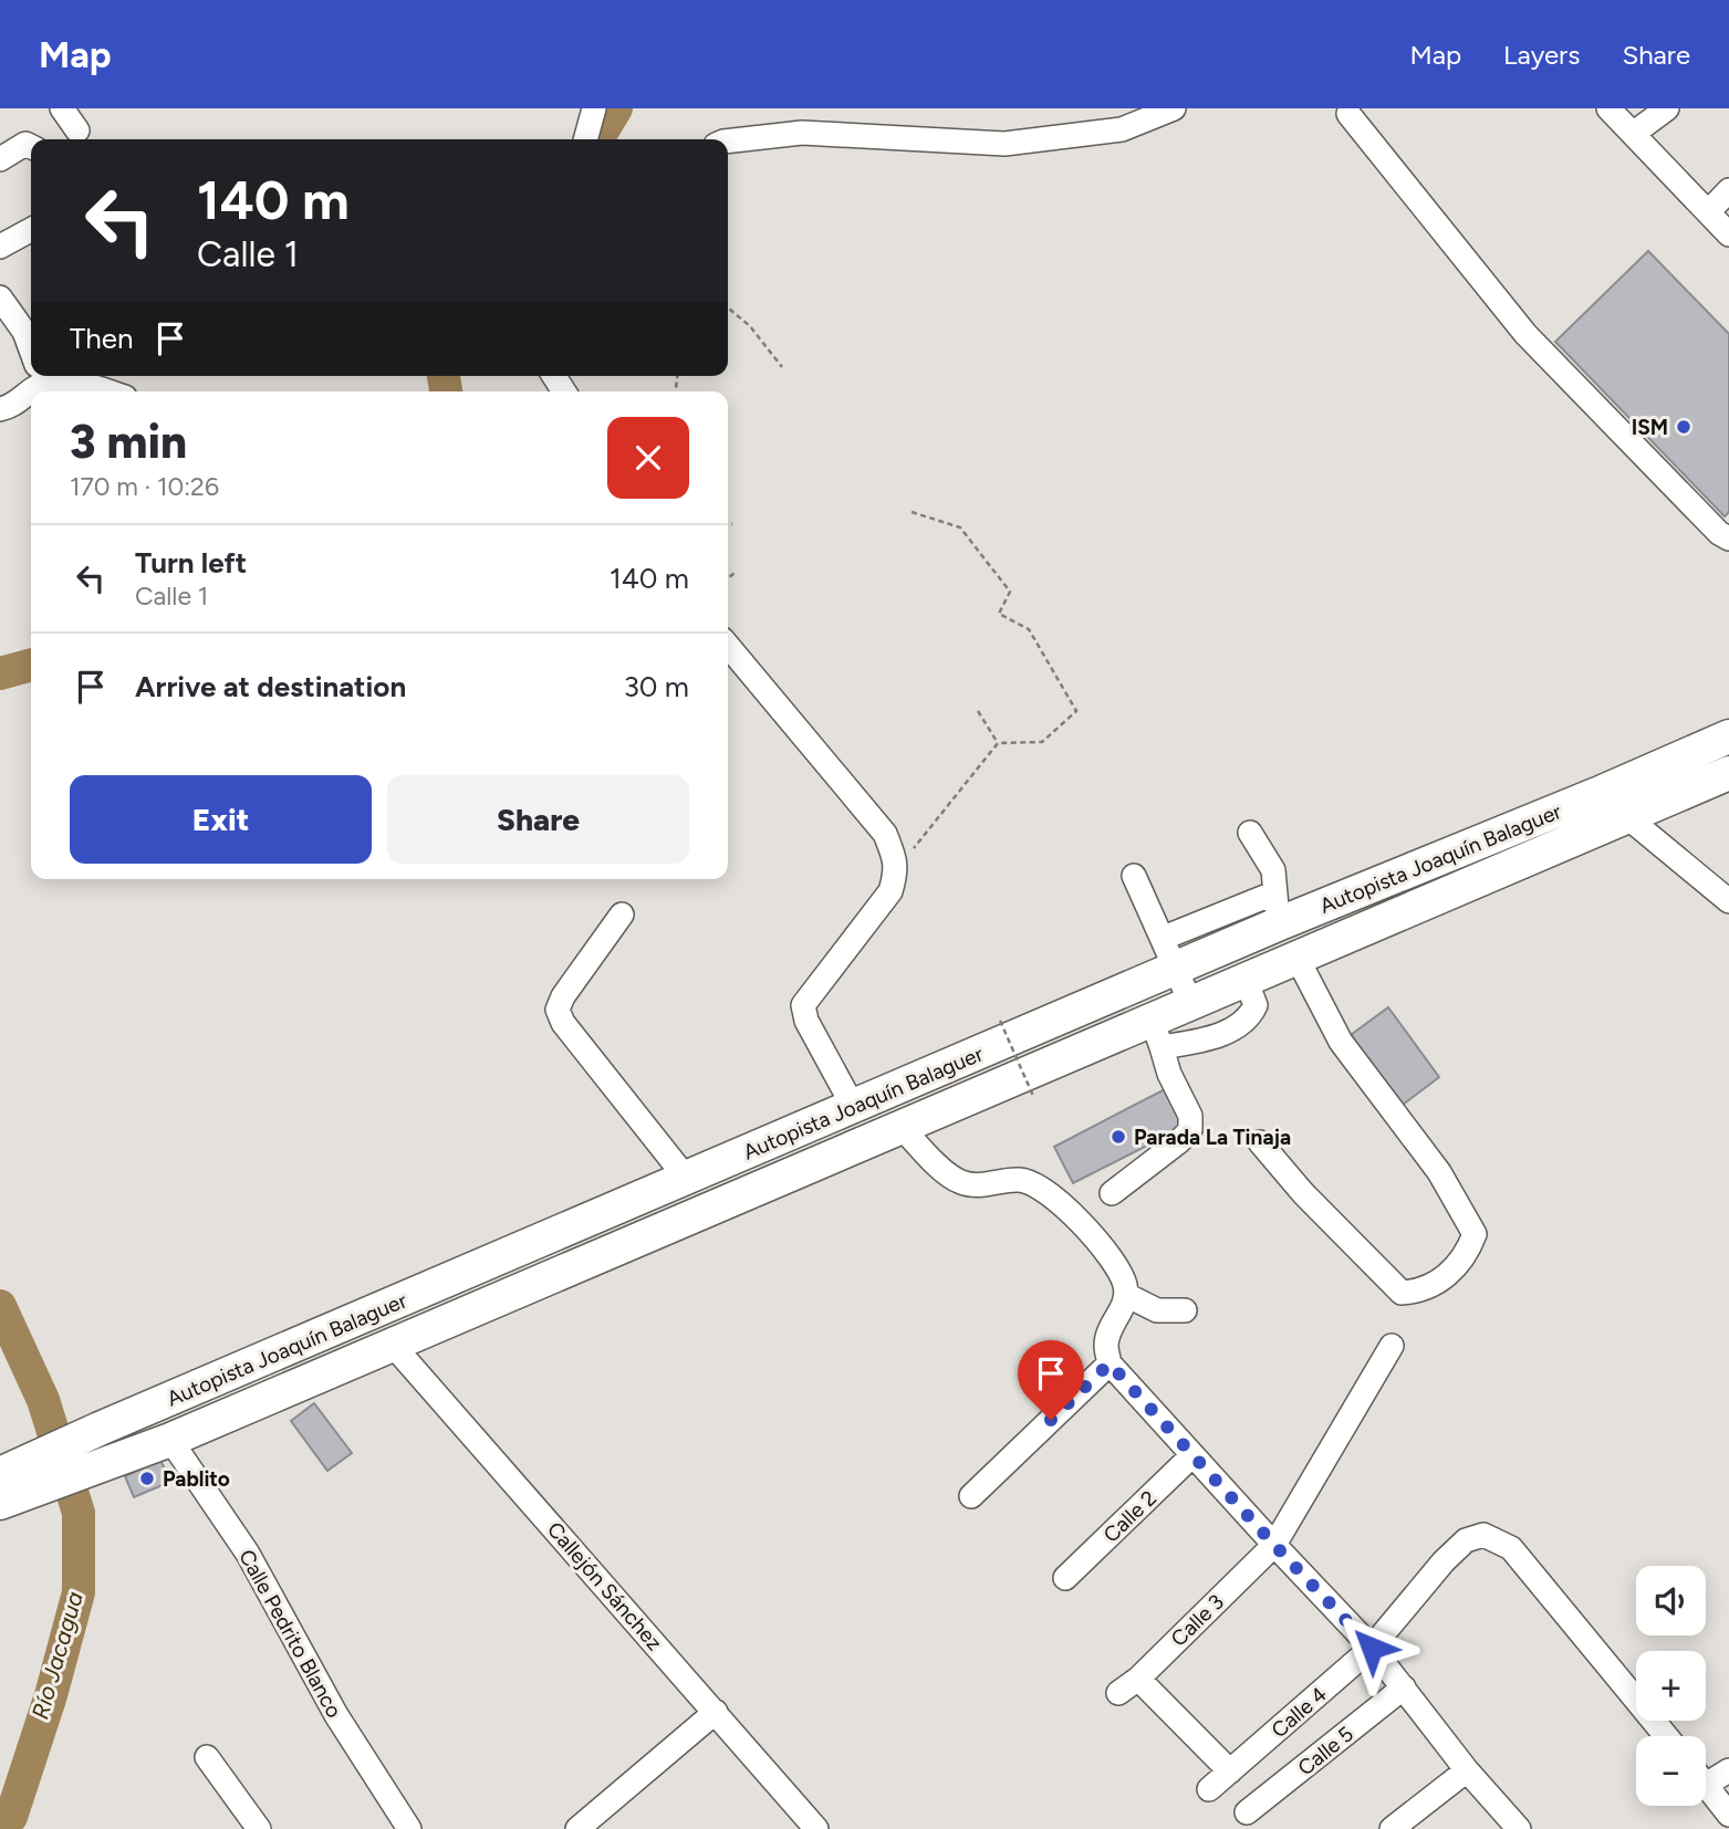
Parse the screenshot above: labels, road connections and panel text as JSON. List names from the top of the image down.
{
  "streets": {
    "highway": ["Autopista Joaquín Balaguer"],
    "street": [
      "Calle 2",
      "Callejón Sánchez",
      "Calle 3",
      "Calle Pedrito Blanco",
      "Calle 4",
      "Calle 5"
    ]
  },
  "crossings": [
    ["Autopista Joaquín Balaguer", "Callejón Sánchez"],
    ["Autopista Joaquín Balaguer", "Calle Pedrito Blanco"]
  ],
  "water": ["Río Jacagua"],
  "places": ["ISM", "Parada La Tinaja", "Pablito"],
  "page": {
    "header": "Map",
    "nav": ["Map", "Layers", "Share"],
    "turn": ["140 m", "Calle 1"],
    "then": "Then",
    "heading": ["3 min", "170 m · 10:26"],
    "list": [
      {
        "name": "Turn left",
        "note": "Calle 1",
        "value": "140 m"
      },
      {
        "name": "Arrive at destination",
        "value": "30 m"
      }
    ],
    "buttons": ["Exit", "Share"],
    "map_buttons": ["+", "−"]
  }
}
